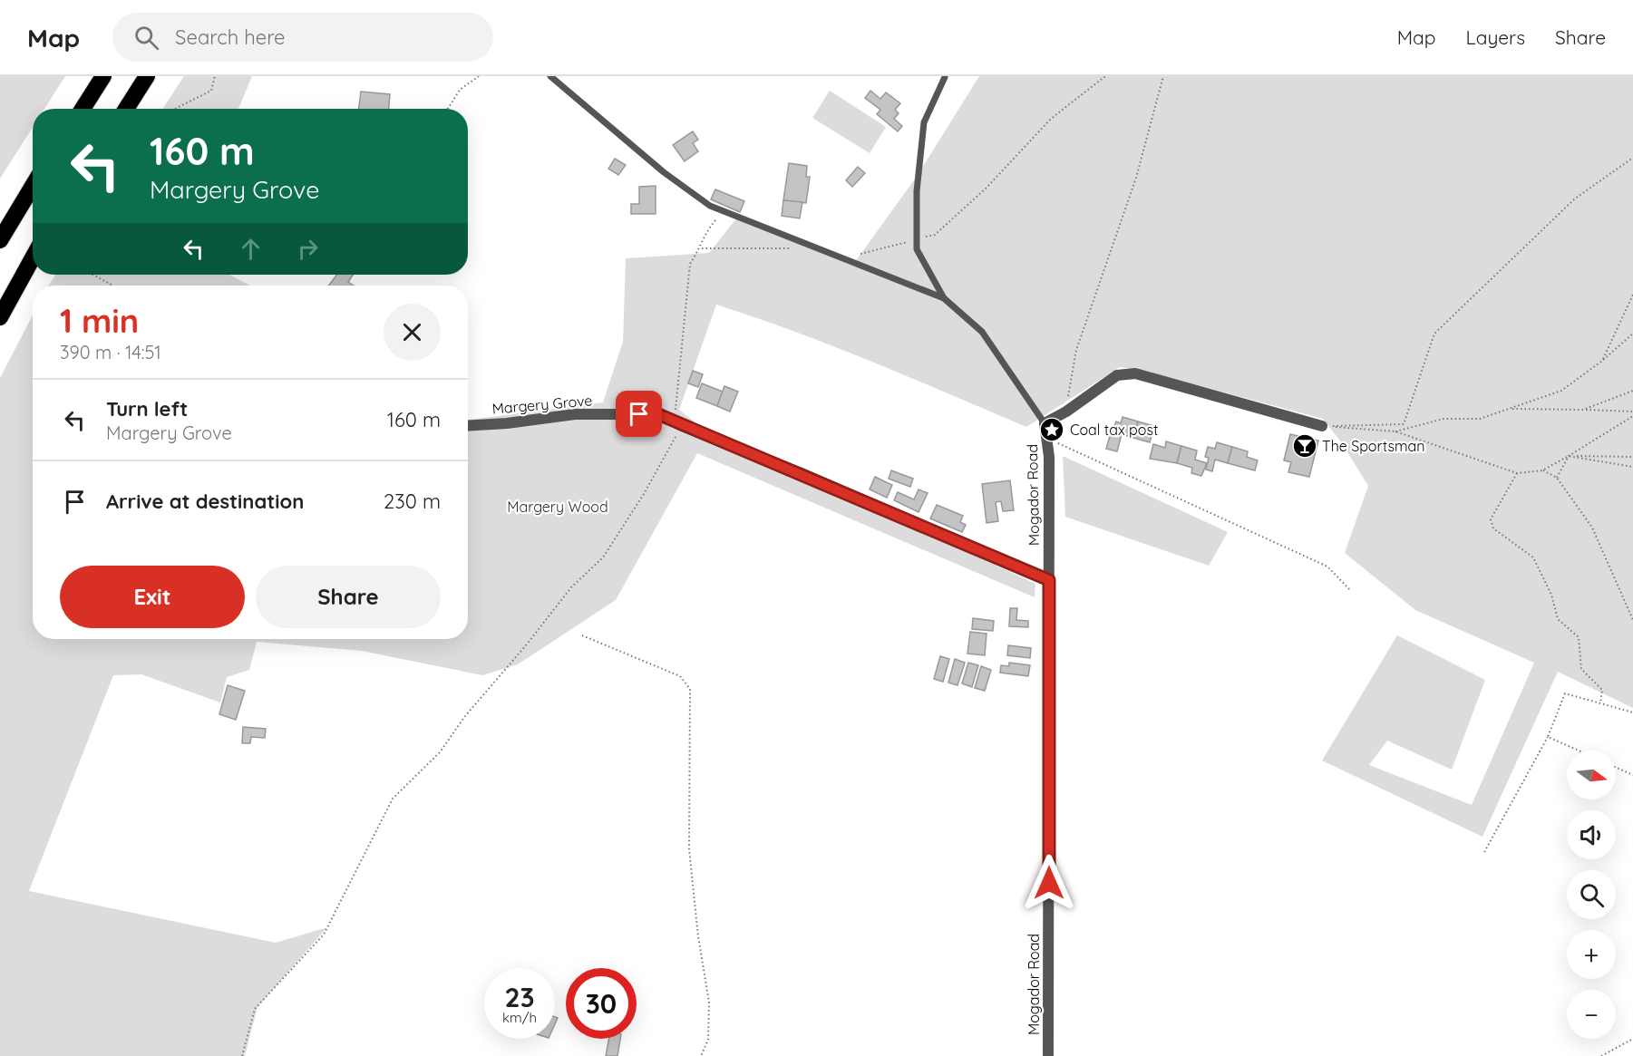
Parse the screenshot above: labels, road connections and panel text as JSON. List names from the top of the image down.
{
  "streets": {
    "street": ["Margery Grove", "Mogador Road"]
  },
  "crossings": [
    ["Margery Grove", "Mogador Road"]
  ],
  "parks": ["Margery Wood"],
  "places": {
    "place": ["Coal tax post"],
    "bar": ["The Sportsman"]
  },
  "north": "right",
  "page": {
    "header": "Map",
    "search": "Search here",
    "nav": ["Map", "Layers", "Share"],
    "turn": ["160 m", "Margery Grove"],
    "heading": ["1 min", "390 m · 14:51"],
    "list": [
      {
        "name": "Turn left",
        "note": "Margery Grove",
        "value": "160 m"
      },
      {
        "name": "Arrive at destination",
        "value": "230 m"
      }
    ],
    "buttons": ["Exit", "Share"],
    "map_buttons": ["+", "−"],
    "speed": "23 km/h",
    "limit": "30"
  }
}
